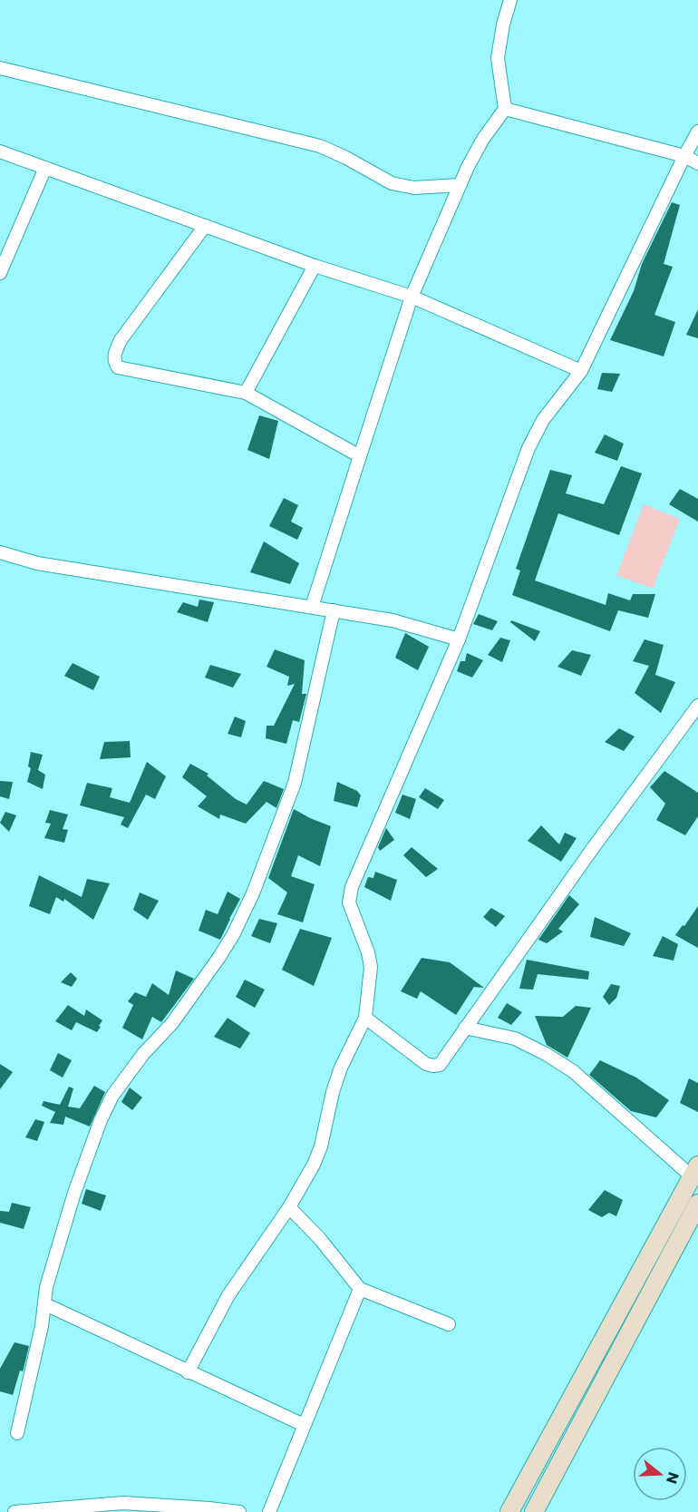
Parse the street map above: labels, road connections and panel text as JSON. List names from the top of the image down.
{
  "north": "right"
}
